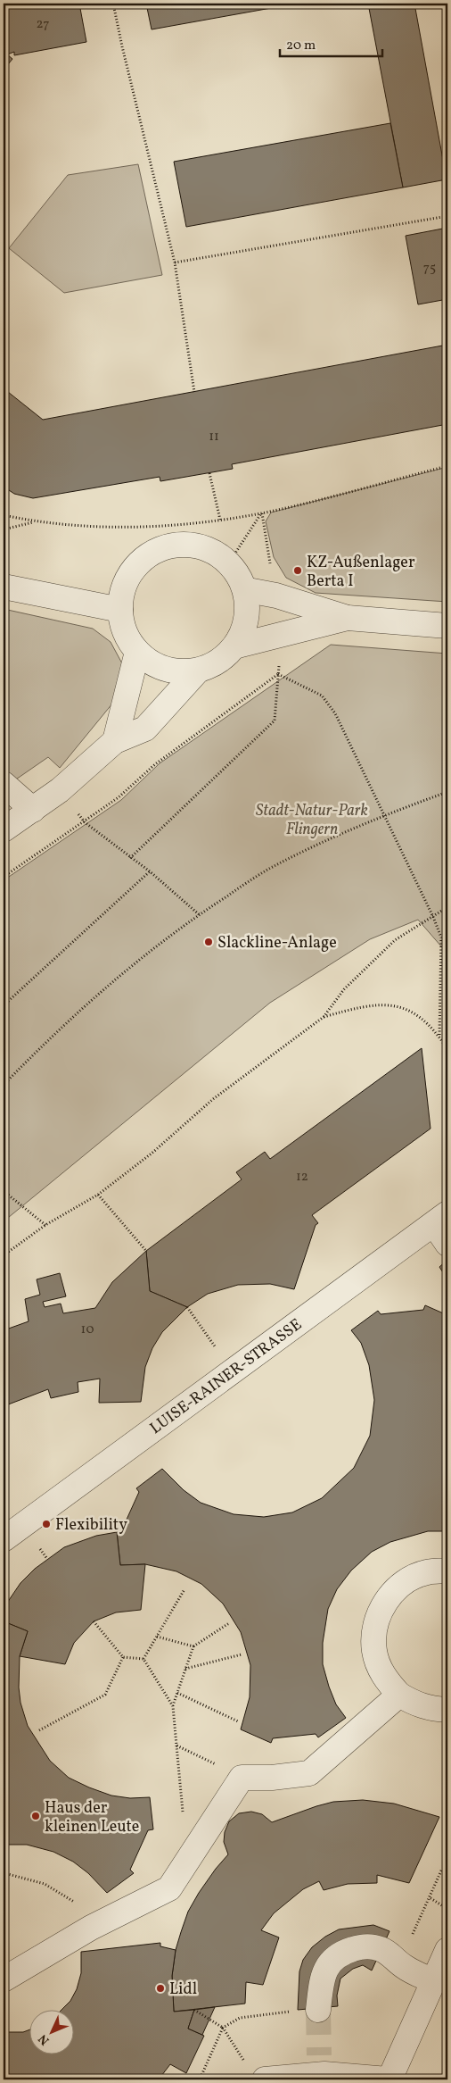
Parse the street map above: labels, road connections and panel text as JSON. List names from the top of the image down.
{
  "streets": {
    "street": ["LUISE-RAINER-STRASSE"]
  },
  "parks": ["Stadt-Natur-Park Flingern"],
  "places": [
    "KZ-Außenlager Berta I",
    "Slackline-Anlage",
    "Flexibility",
    "Haus der kleinen Leute",
    "Lidl"
  ],
  "house_numbers": [
    "27",
    "75",
    "11",
    "12",
    "10"
  ],
  "scale_bar": "20 m",
  "north": "bottom left"
}
